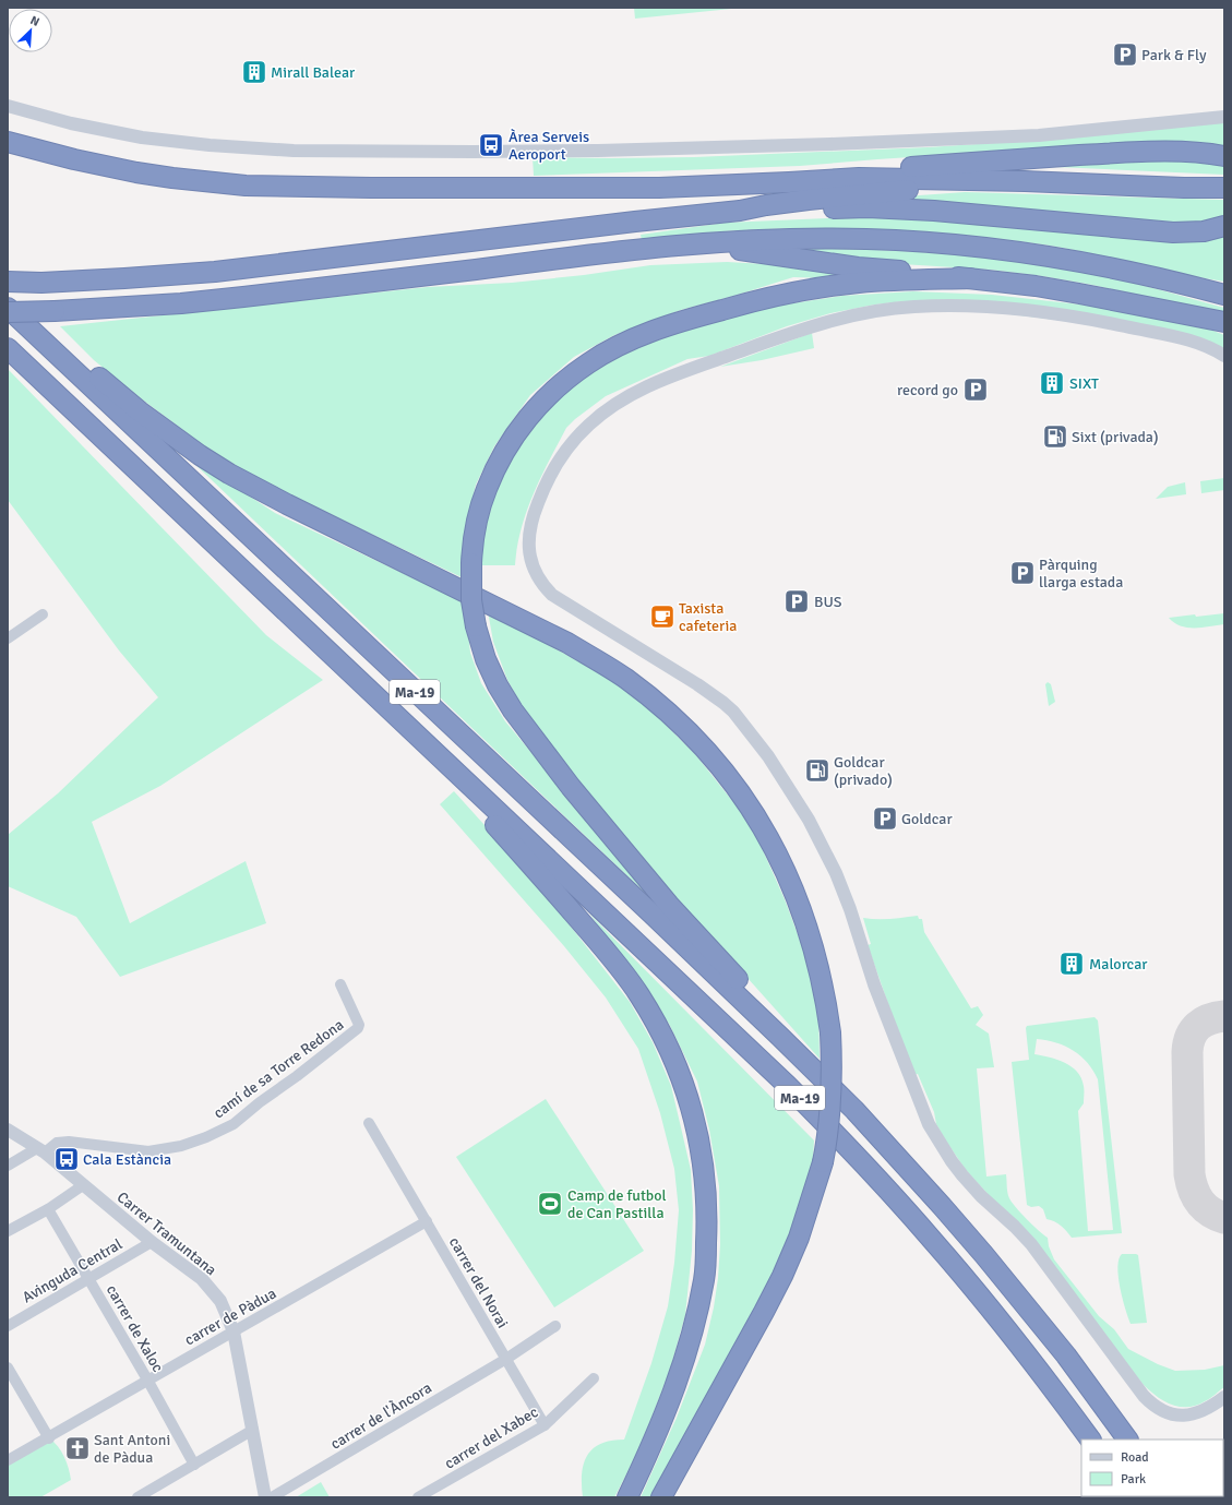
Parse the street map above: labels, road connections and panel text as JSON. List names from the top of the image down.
{
  "streets": {
    "highway": ["Ma-19"],
    "street": [
      "camí de sa Torre Redona",
      "Carrer Tramuntana",
      "Avinguda Central",
      "carrer del Norai",
      "carrer de Pàdua",
      "carrer de Xaloc",
      "carrer de l'Àncora",
      "carrer del Xabec"
    ]
  },
  "crossings": [
    ["camí de sa Torre Redona", "Carrer Tramuntana"],
    ["Carrer Tramuntana", "Avinguda Central"],
    ["Carrer Tramuntana", "carrer de Pàdua"],
    ["Avinguda Central", "carrer de Xaloc"],
    ["carrer del Norai", "carrer de Pàdua"],
    ["carrer del Norai", "carrer de l'Àncora"],
    ["carrer de Pàdua", "carrer de Xaloc"]
  ],
  "places": {
    "parking": [
      "Park & Fly",
      "record go",
      "Pàrquing llarga estada",
      "BUS",
      "Goldcar"
    ],
    "building": ["Mirall Balear", "SIXT", "Malorcar"],
    "bus stop": ["Àrea Serveis Aeroport", "Cala Estància"],
    "fuel station": ["Sixt (privada)", "Goldcar (privado)"],
    "cafe": ["Taxista cafeteria"],
    "sports": ["Camp de futbol de Can Pastilla"],
    "church": ["Sant Antoni de Pàdua"]
  },
  "legend": ["Road", "Park"],
  "north": "top right"
}
